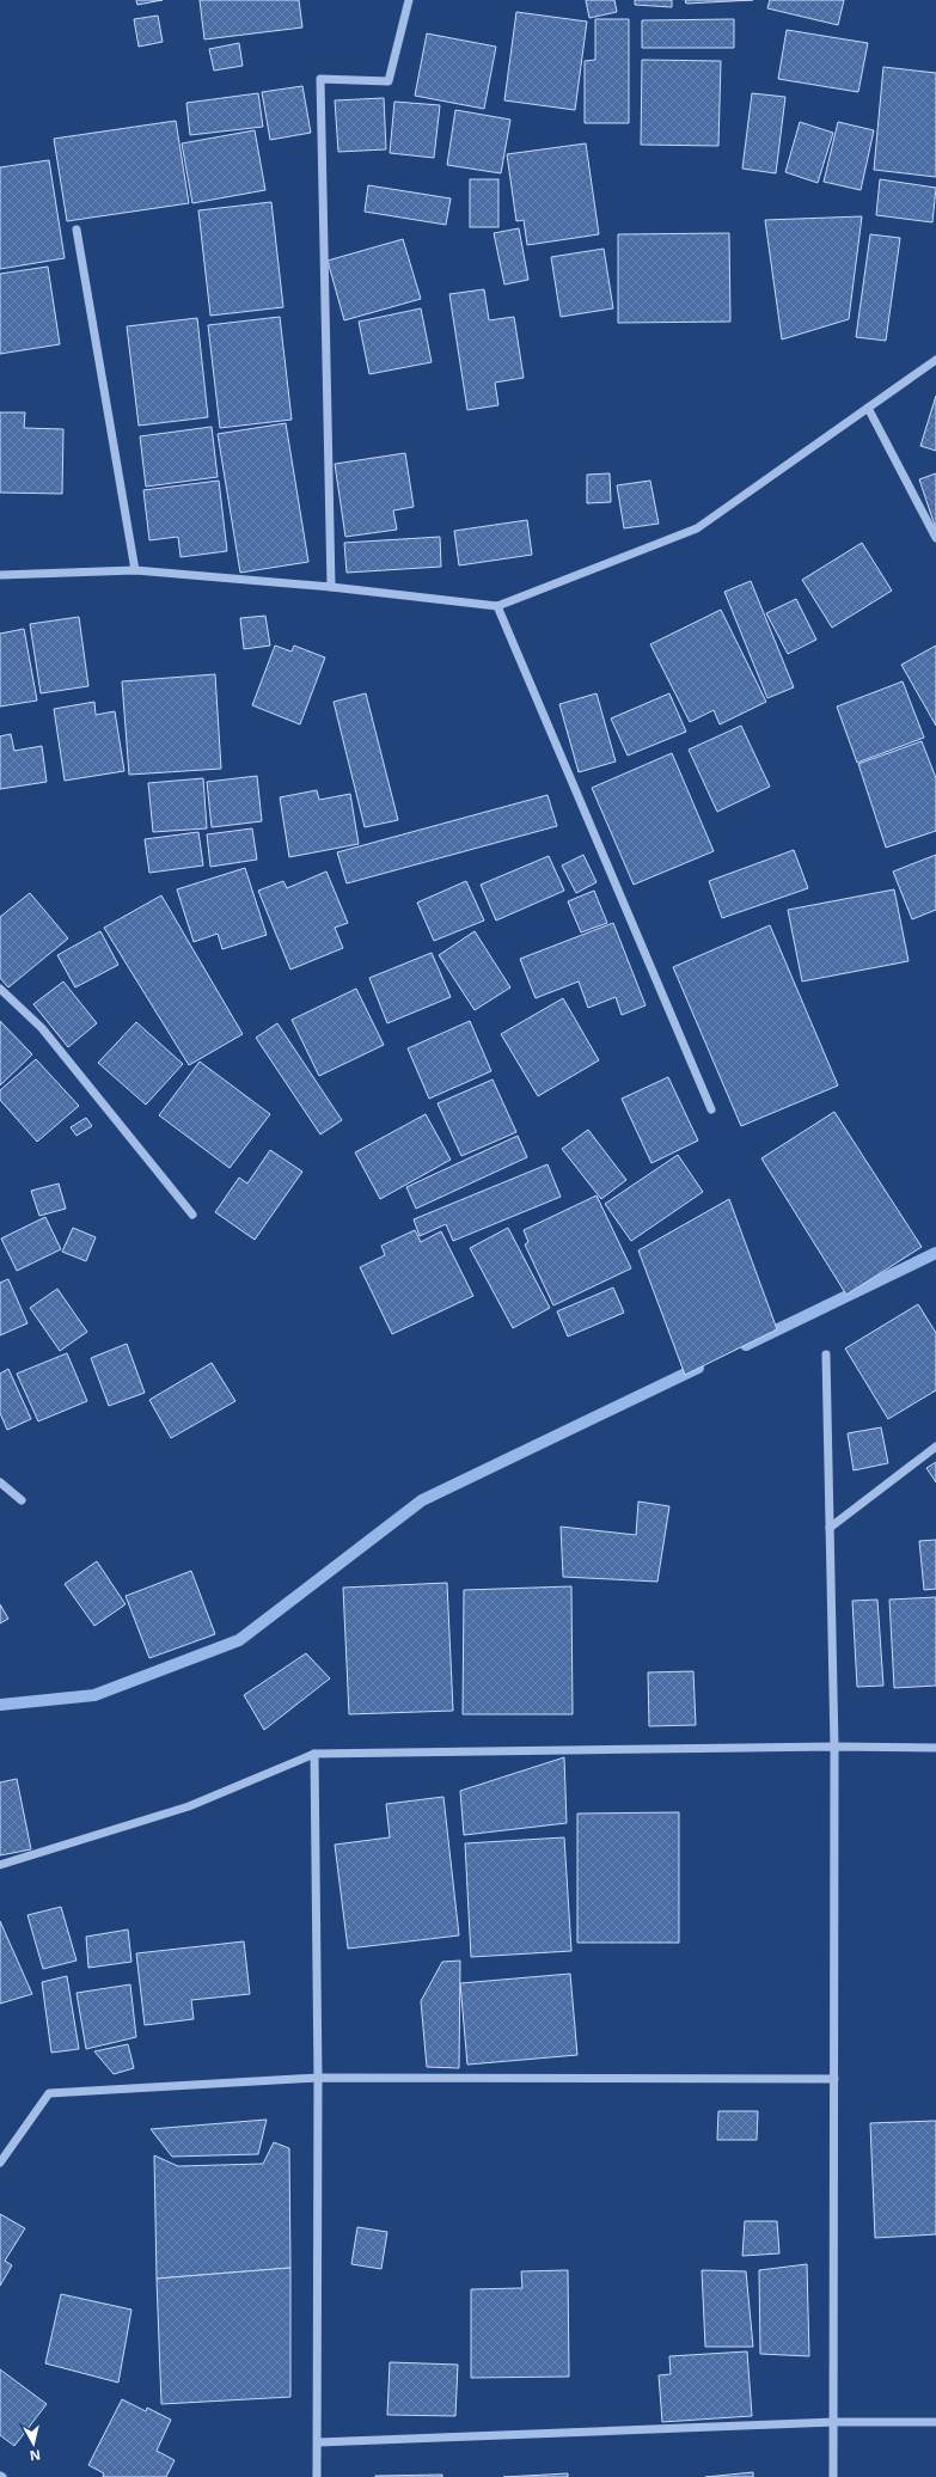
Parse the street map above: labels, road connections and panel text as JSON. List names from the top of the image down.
{
  "north": "bottom"
}
